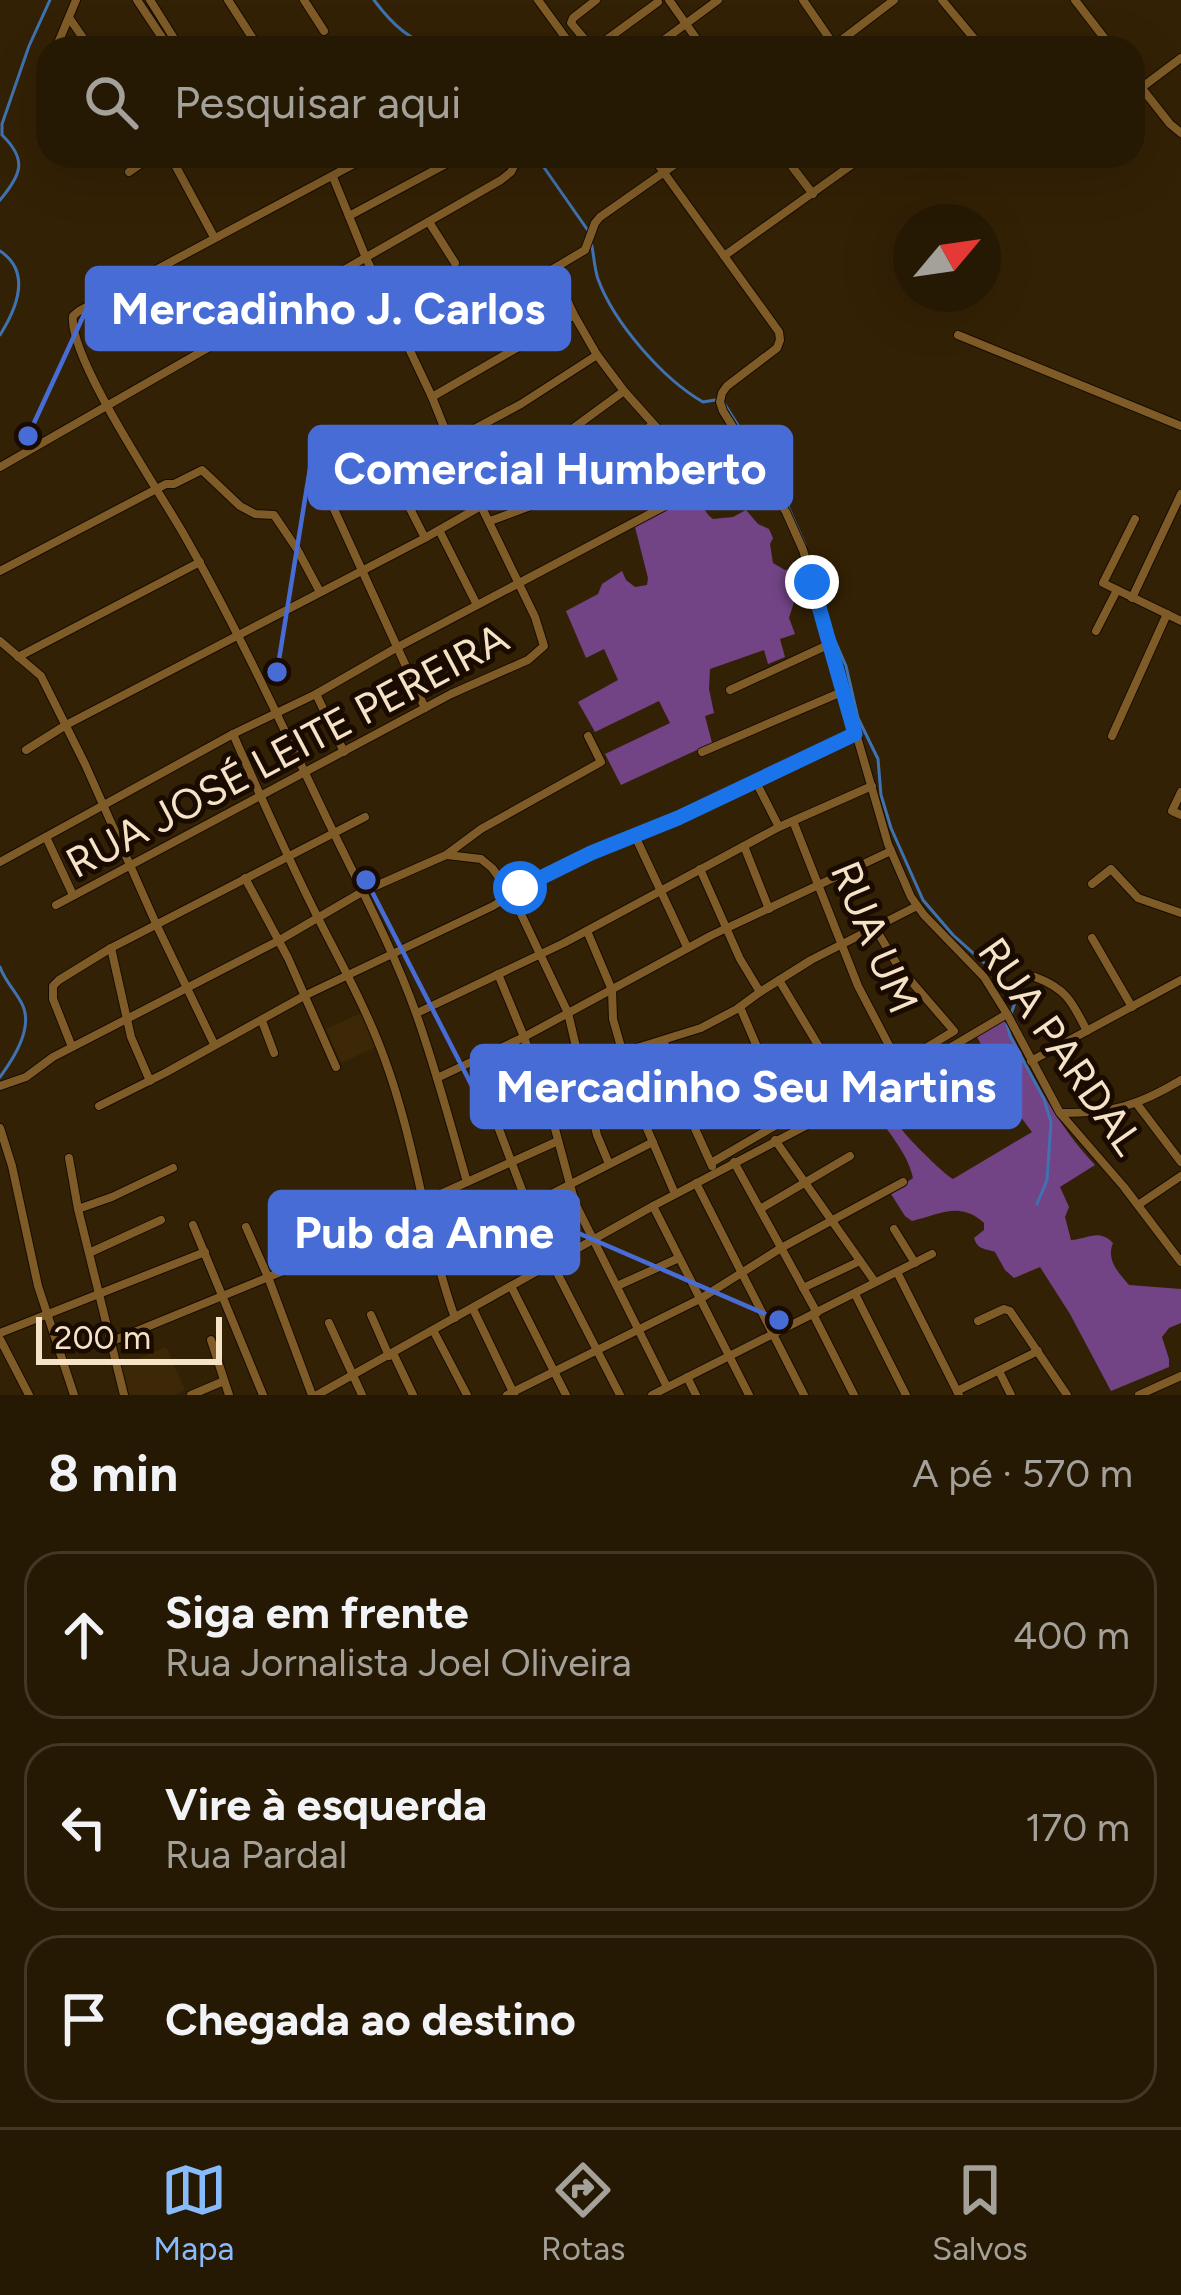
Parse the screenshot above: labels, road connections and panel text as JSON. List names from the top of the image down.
{
  "streets": {
    "street": ["RUA JOSÉ LEITE PEREIRA", "RUA UM", "RUA PARDAL"]
  },
  "places": [
    "Mercadinho J. Carlos",
    "Comercial Humberto",
    "Mercadinho Seu Martins",
    "Pub da Anne"
  ],
  "scale_bar": "200 m",
  "north": "top right",
  "page": {
    "search": "Pesquisar aqui",
    "scale": "200 m",
    "heading": ["8 min", "A pé · 570 m"],
    "list": [
      ["Siga em frente", "Rua Jornalista Joel Oliveira", "400 m"],
      ["Vire à esquerda", "Rua Pardal", "170 m"],
      "Chegada ao destino"
    ],
    "nav": ["Mapa", "Rotas", "Salvos"]
  }
}
